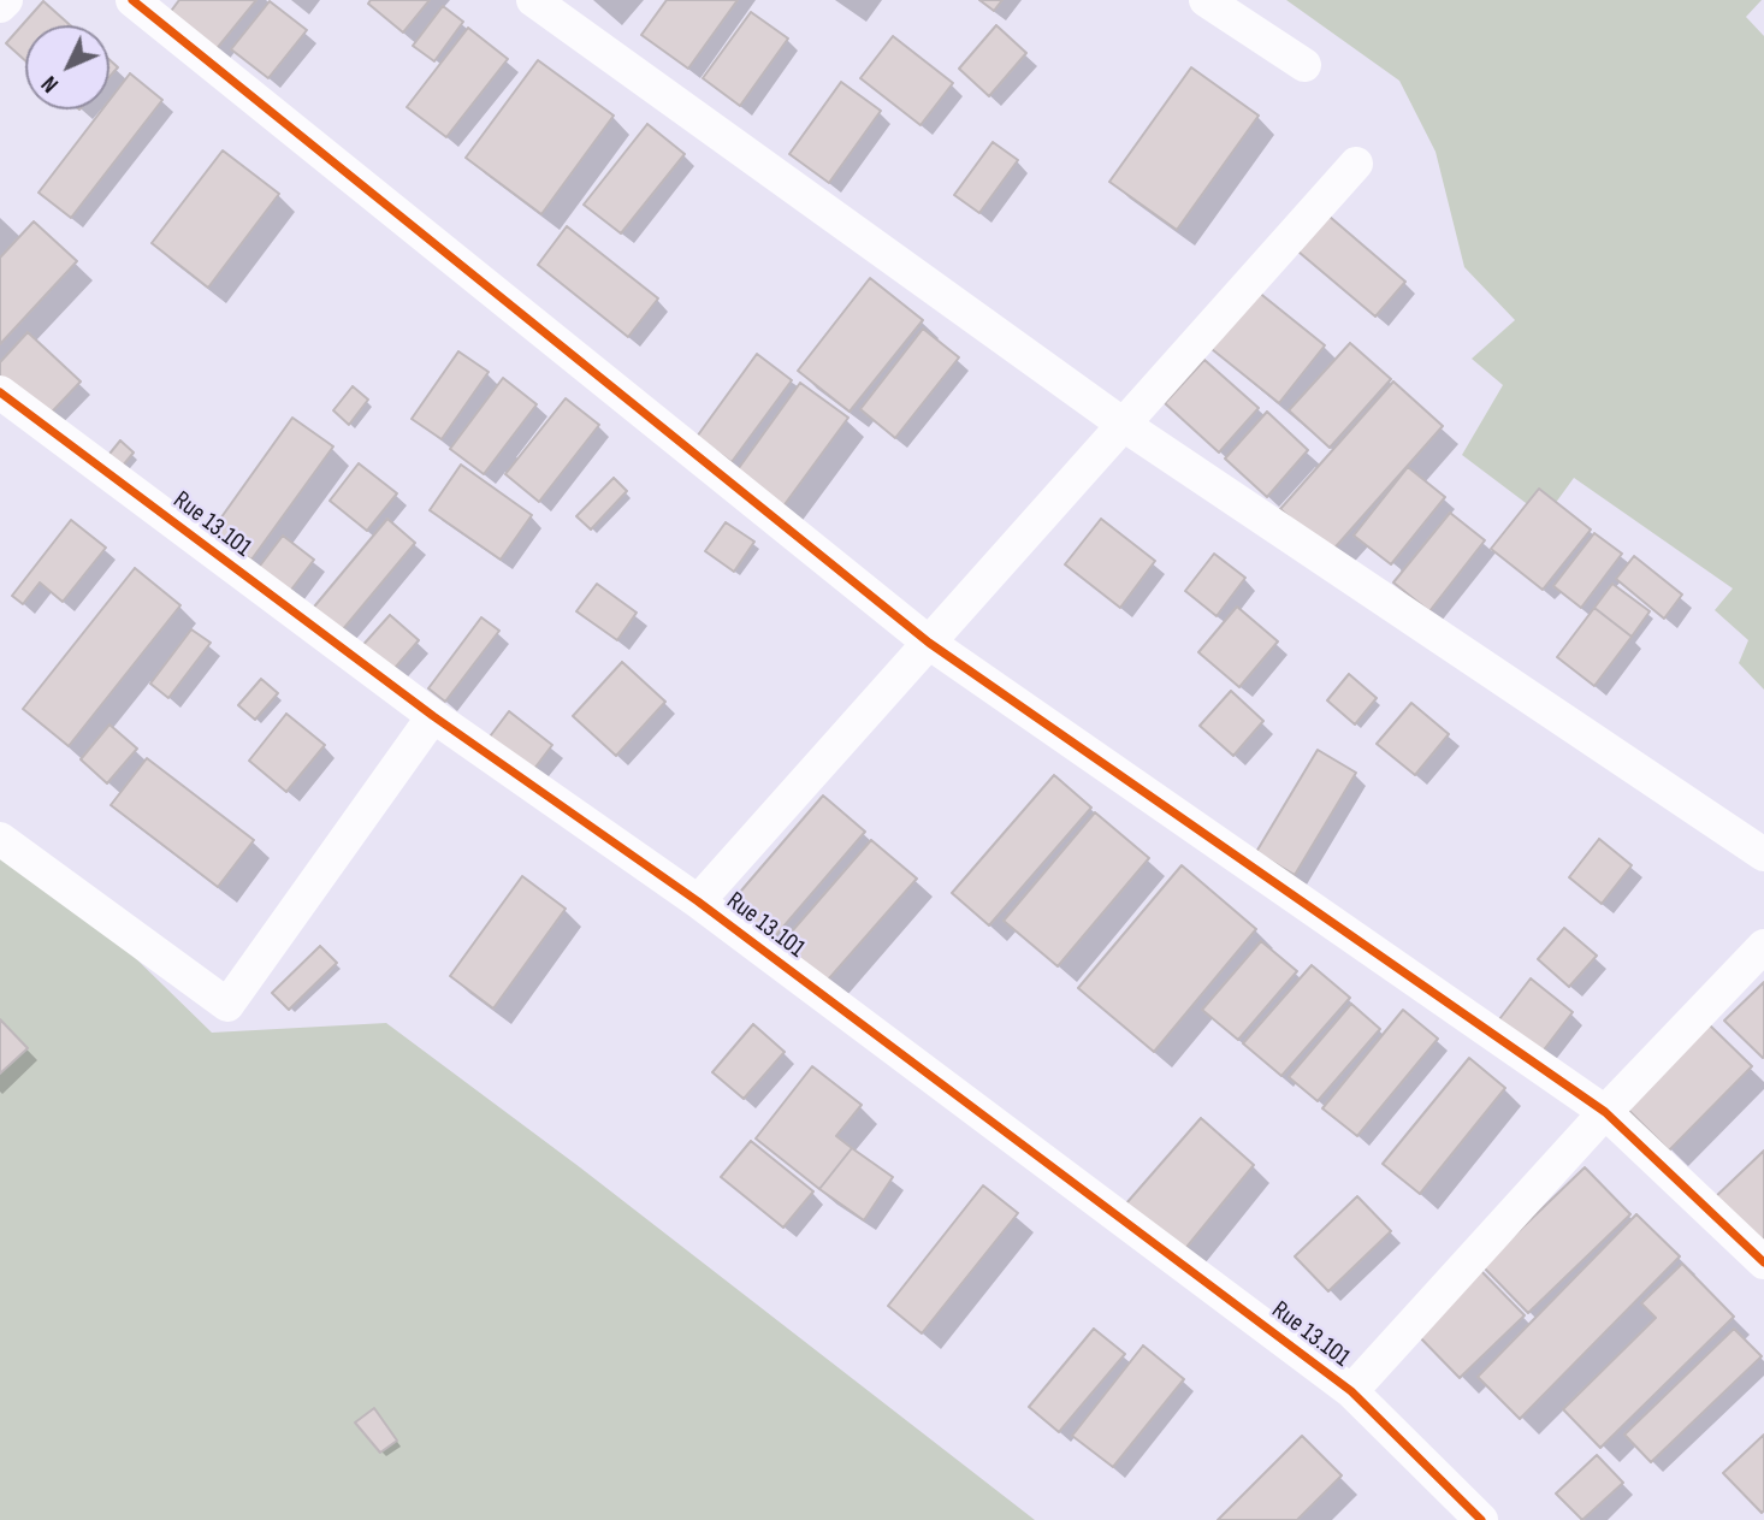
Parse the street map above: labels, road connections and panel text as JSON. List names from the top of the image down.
{
  "streets": {
    "street": ["Rue 13.101"]
  },
  "north": "bottom left"
}
